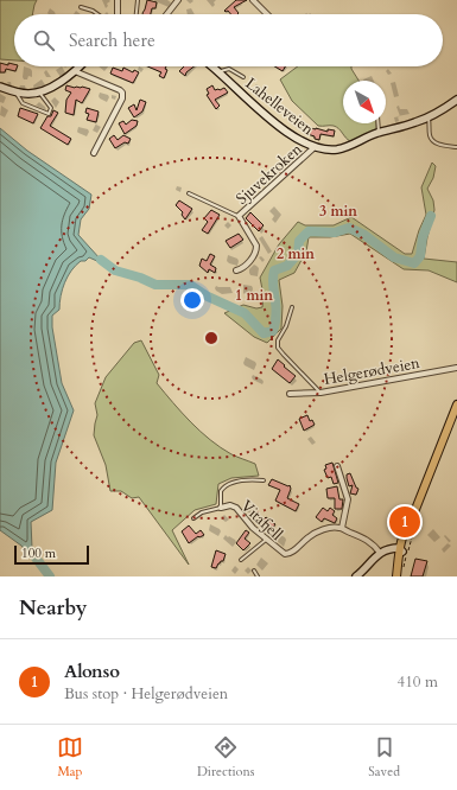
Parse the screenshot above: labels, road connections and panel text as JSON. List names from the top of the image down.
{
  "streets": {
    "street": [
      "Lahelleveien",
      "Sjuvekroken",
      "Helgerødveien",
      "Vitafjell"
    ]
  },
  "crossings": [
    ["Lahelleveien", "Sjuvekroken"]
  ],
  "scale_bar": "100 m",
  "north": "bottom right",
  "page": {
    "search": "Search here",
    "pins": "1",
    "scale": "100 m",
    "heading": "Nearby",
    "list": [
      {
        "mark": "1",
        "name": "Alonso",
        "note": "Bus stop · Helgerødveien",
        "value": "410 m"
      }
    ],
    "nav": ["Map", "Directions", "Saved"]
  },
  "rings": ["3 min", "2 min", "1 min"]
}
